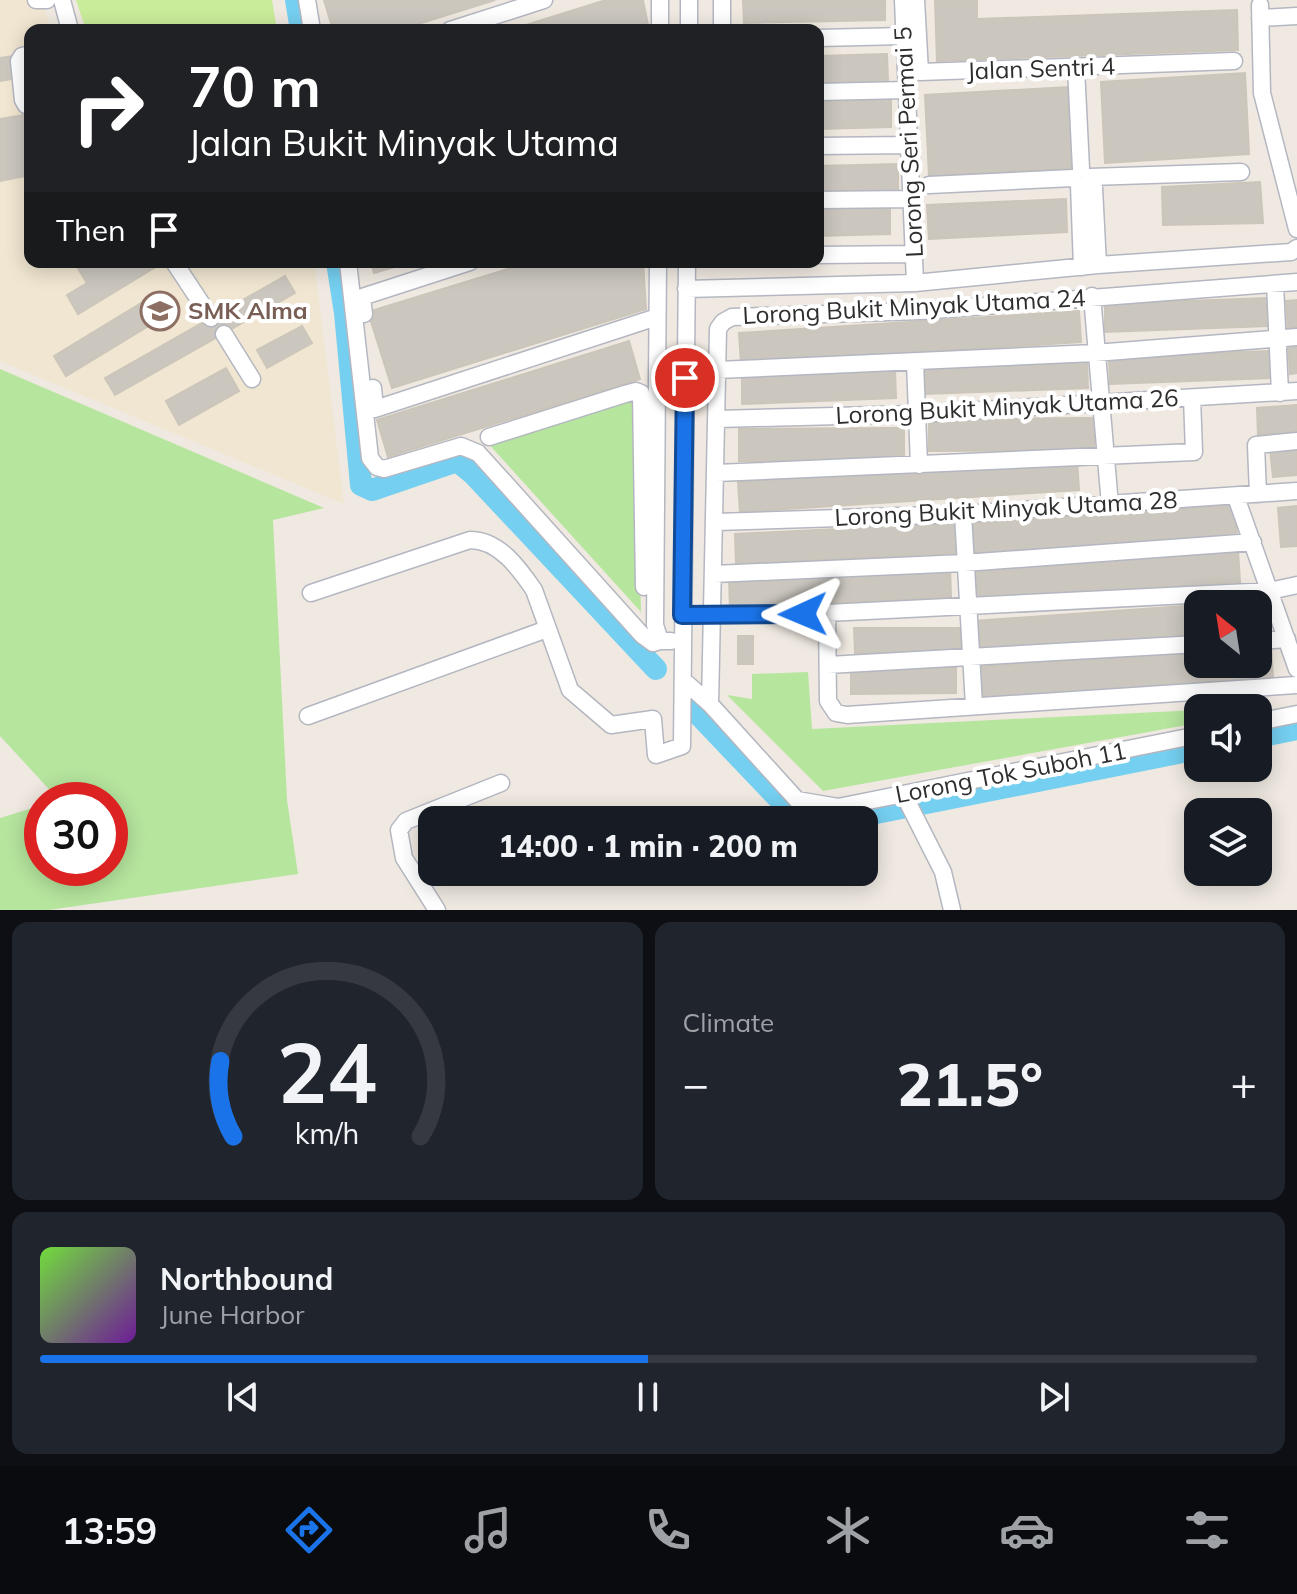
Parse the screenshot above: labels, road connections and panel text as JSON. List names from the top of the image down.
{
  "streets": {
    "street": [
      "Jalan Sentri 4",
      "Lorong Seri Permai 5",
      "Lorong Bukit Minyak Utama 24",
      "Lorong Bukit Minyak Utama 26",
      "Lorong Bukit Minyak Utama 28",
      "Lorong Tok Suboh 11"
    ]
  },
  "crossings": [
    ["Lorong Seri Permai 5", "Lorong Bukit Minyak Utama 24"],
    ["Lorong Bukit Minyak Utama 24", "Lorong Bukit Minyak Utama 26"],
    ["Lorong Bukit Minyak Utama 24", "Lorong Bukit Minyak Utama 28"],
    ["Lorong Bukit Minyak Utama 24", "Lorong Tok Suboh 11"]
  ],
  "places": {
    "school or university": ["SMK Alma"]
  },
  "north": "top left",
  "page": {
    "turn": ["70 m", "Jalan Bukit Minyak Utama"],
    "then": "Then",
    "limit": "30",
    "trip": "14:00 · 1 min · 200 m",
    "tile": "Climate",
    "heat": ["−", "21.5°", "+"],
    "song": ["Northbound", "June Harbor"],
    "tabs": "13:59",
    "gauge": ["24", "km/h"]
  }
}
